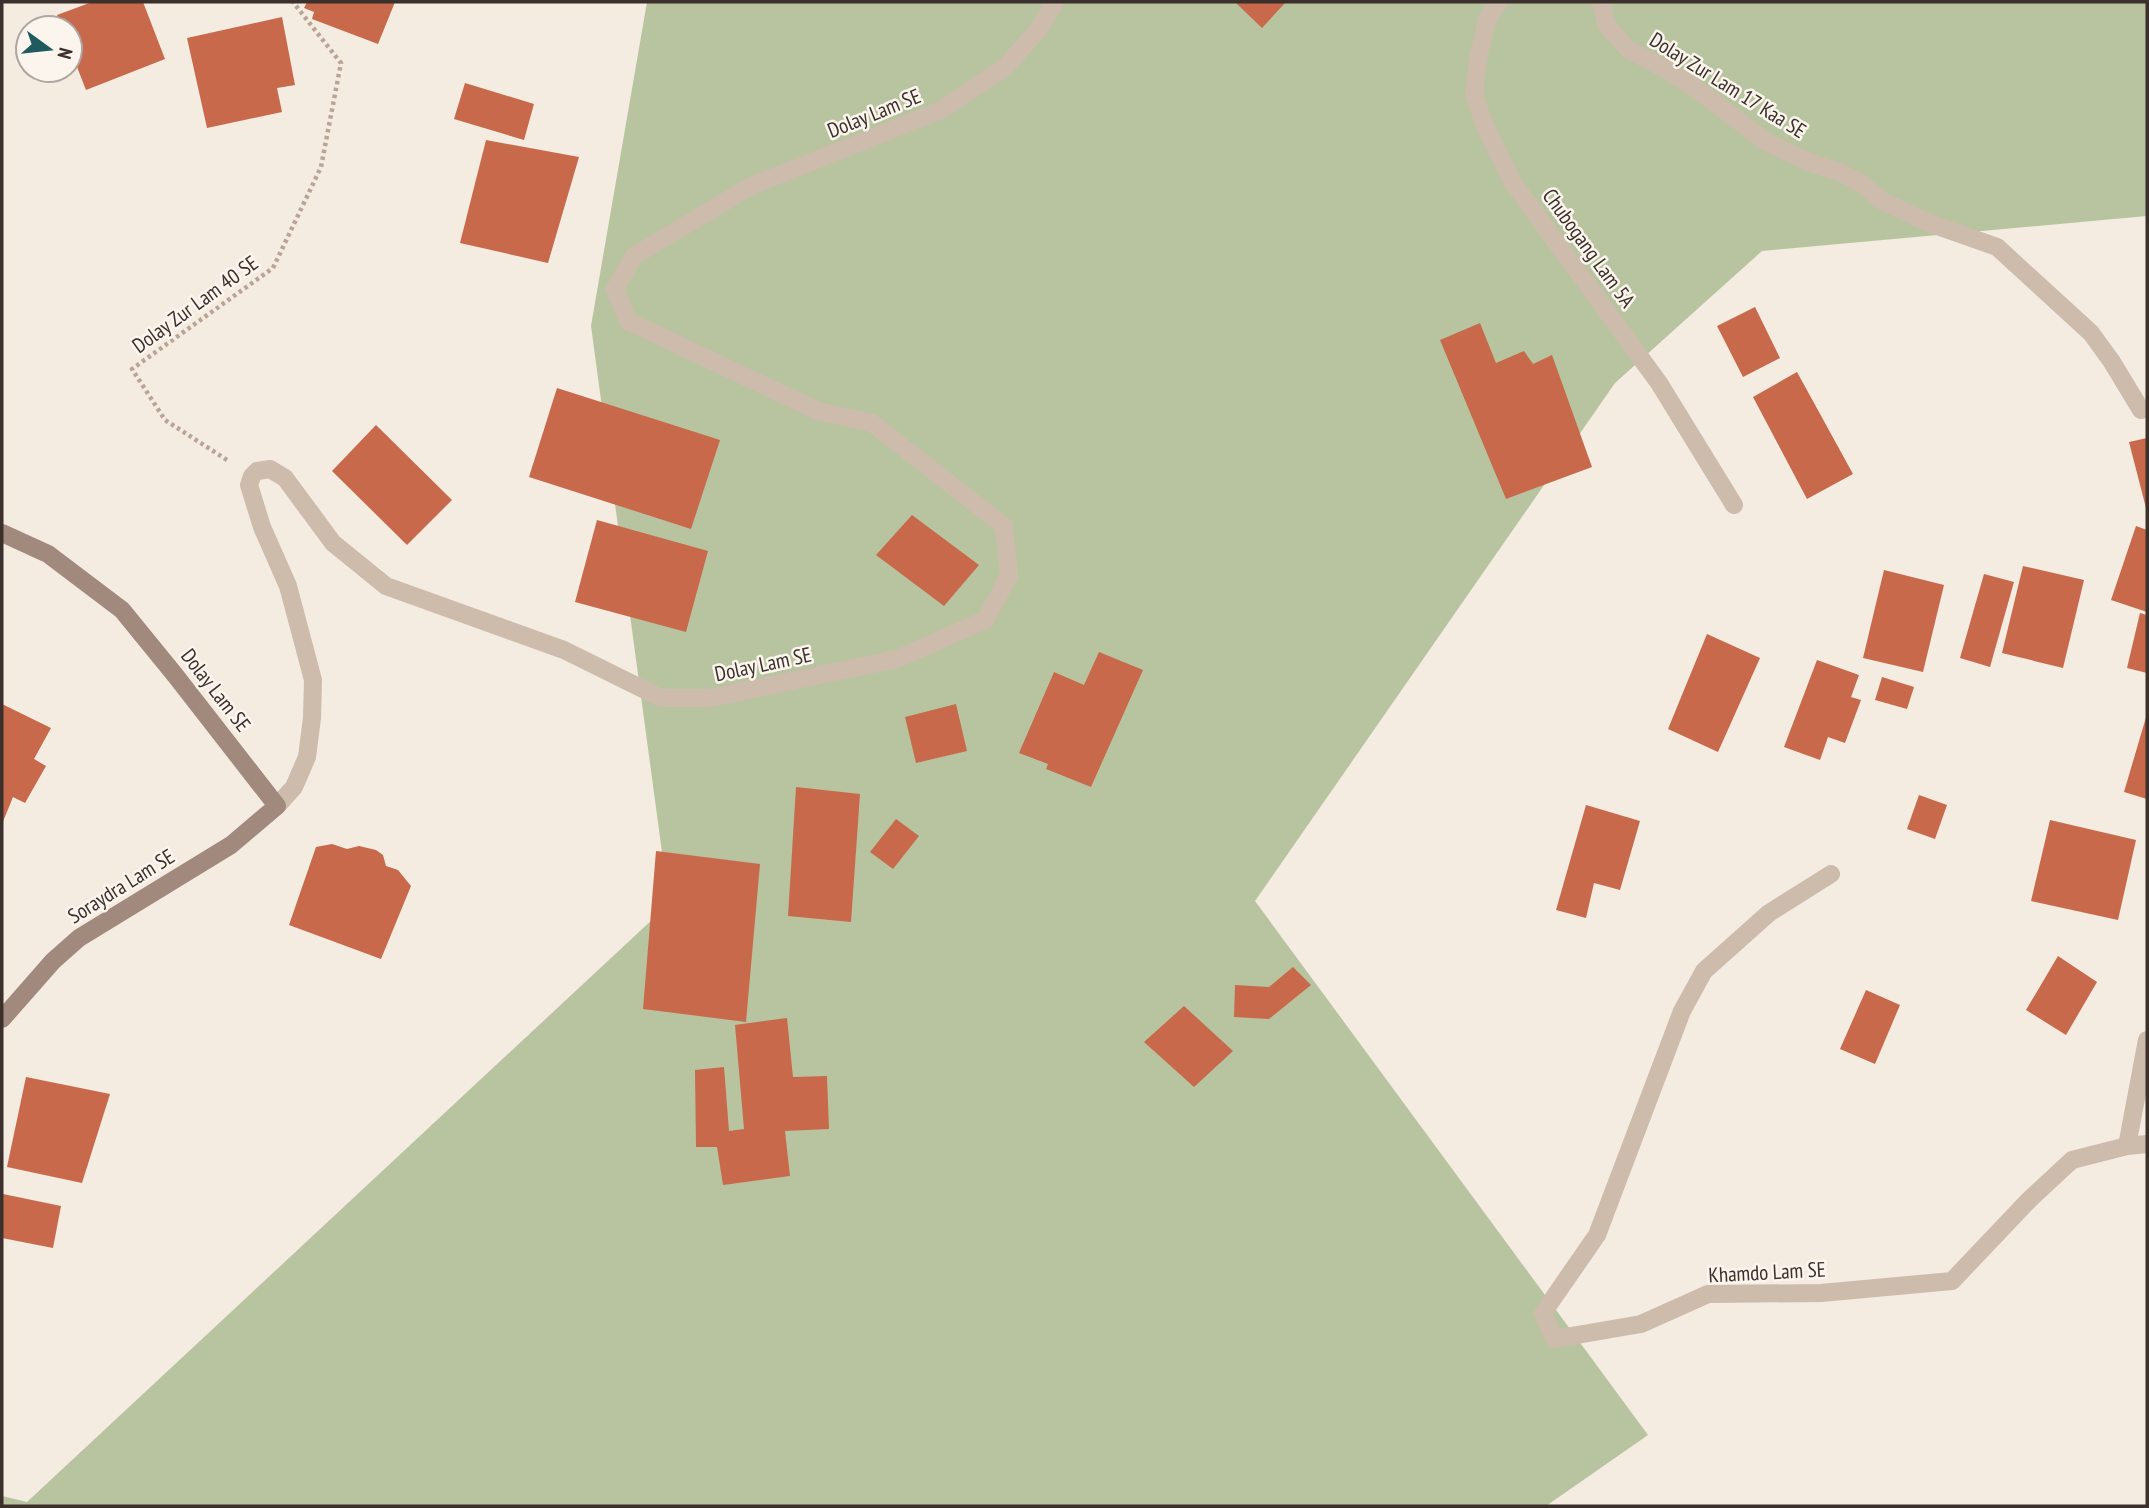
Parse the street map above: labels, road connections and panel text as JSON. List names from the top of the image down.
{
  "streets": {
    "street": [
      "Dolay Zur Lam 17 Kaa SE",
      "Dolay Lam SE",
      "Chubogang Lam 5A",
      "Soraydra Lam SE",
      "Khamdo Lam SE"
    ],
    "path": ["Dolay Zur Lam 40 SE"]
  },
  "crossings": [
    ["Dolay Lam SE", "Dolay Zur Lam 40 SE"],
    ["Dolay Lam SE", "Soraydra Lam SE"]
  ],
  "north": "right"
}
